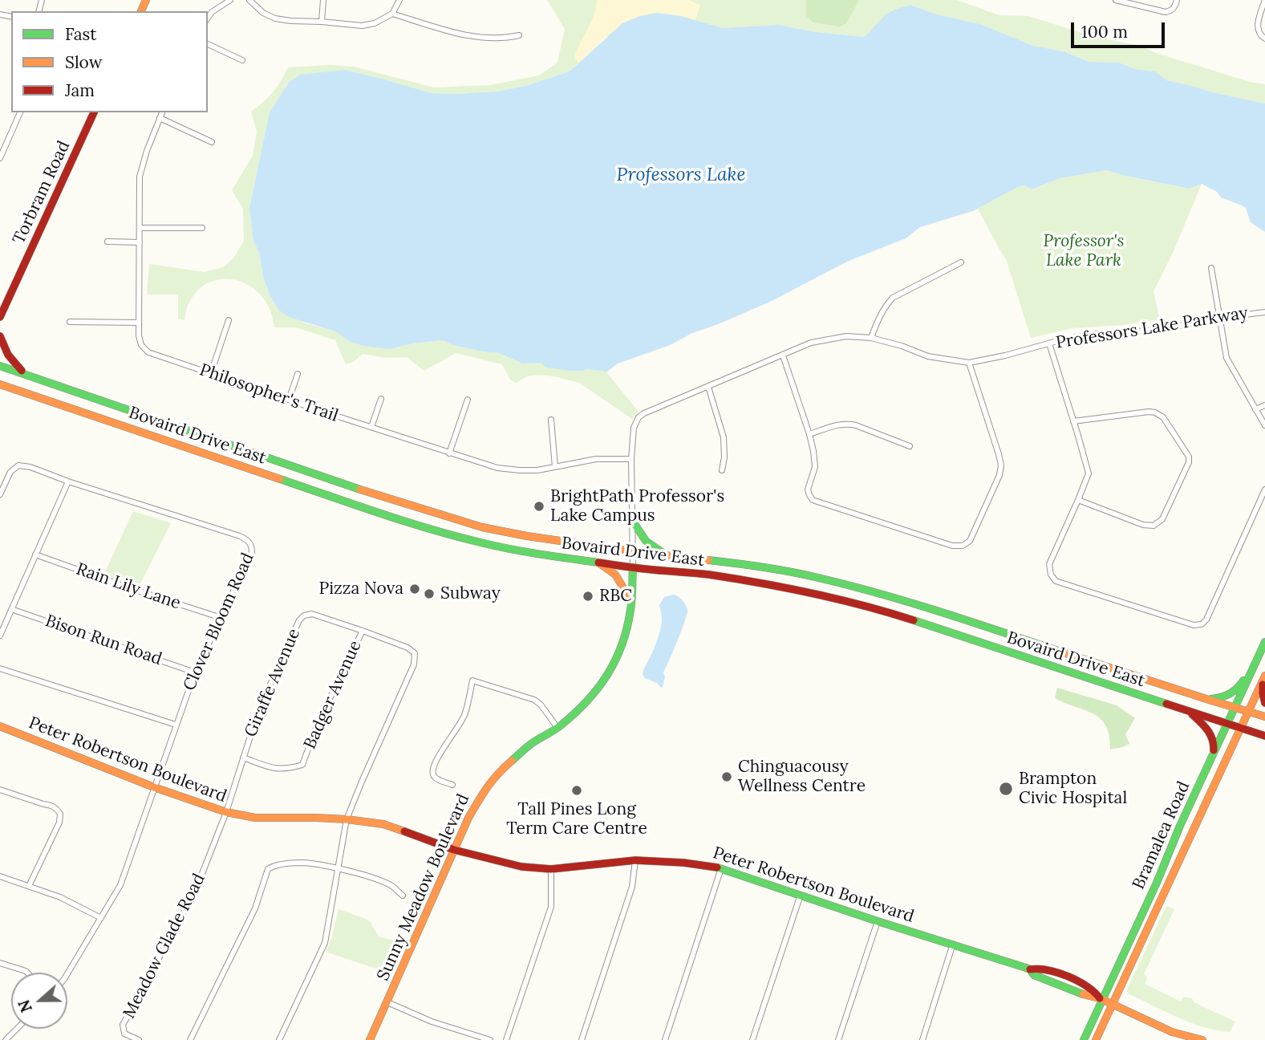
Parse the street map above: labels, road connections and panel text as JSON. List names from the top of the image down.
{
  "streets": {
    "main road": [
      "Torbram Road",
      "Bovaird Drive East",
      "Peter Robertson Boulevard",
      "Bramalea Road",
      "Sunny Meadow Boulevard"
    ],
    "street": [
      "Professors Lake Parkway",
      "Philosopher's Trail",
      "Rain Lily Lane",
      "Clover Bloom Road",
      "Bison Run Road",
      "Giraffe Avenue",
      "Badger Avenue",
      "Meadow Glade Road"
    ]
  },
  "crossings": [
    ["Professors Lake Parkway", "Philosopher's Trail"],
    ["Professors Lake Parkway", "Bovaird Drive East"],
    ["Professors Lake Parkway", "Sunny Meadow Boulevard"],
    ["Bovaird Drive East", "Bramalea Road"],
    ["Bovaird Drive East", "Sunny Meadow Boulevard"],
    ["Rain Lily Lane", "Clover Bloom Road"],
    ["Clover Bloom Road", "Bison Run Road"],
    ["Clover Bloom Road", "Peter Robertson Boulevard"],
    ["Giraffe Avenue", "Badger Avenue"],
    ["Giraffe Avenue", "Peter Robertson Boulevard"],
    ["Giraffe Avenue", "Meadow Glade Road"],
    ["Peter Robertson Boulevard", "Bramalea Road"],
    ["Peter Robertson Boulevard", "Sunny Meadow Boulevard"],
    ["Peter Robertson Boulevard", "Meadow Glade Road"]
  ],
  "water": ["Professors Lake"],
  "parks": ["Professor's Lake Park"],
  "places": [
    "BrightPath Professor's Lake Campus",
    "Pizza Nova",
    "Subway",
    "RBC",
    "Chinguacousy Wellness Centre",
    "Brampton Civic Hospital",
    "Tall Pines Long Term Care Centre"
  ],
  "legend": ["Fast", "Slow", "Jam"],
  "scale_bar": "100 m",
  "north": "left"
}
